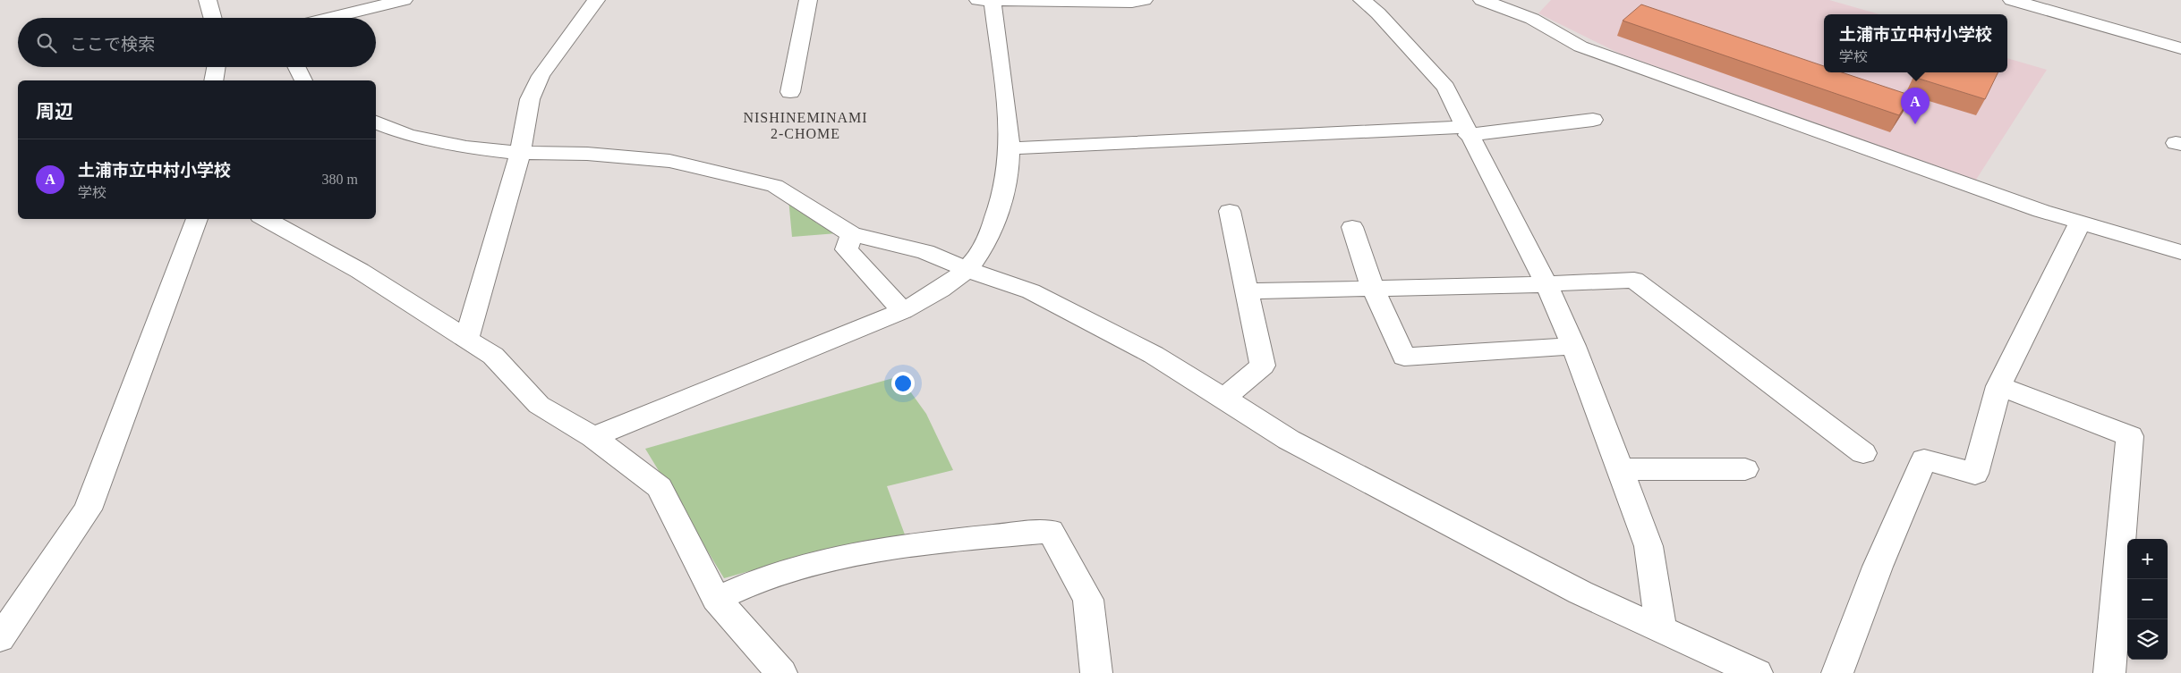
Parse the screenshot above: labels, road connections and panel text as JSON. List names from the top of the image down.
{
  "districts": ["NISHINEMINAMI 2-CHOME"],
  "page": {
    "popup": ["土浦市立中村小学校", "学校"],
    "search": "ここで検索",
    "heading": "周辺",
    "pins": "A",
    "list": [
      {
        "mark": "A",
        "name": "土浦市立中村小学校",
        "note": "学校",
        "value": "380 m"
      }
    ],
    "map_buttons": ["+", "−"]
  }
}
